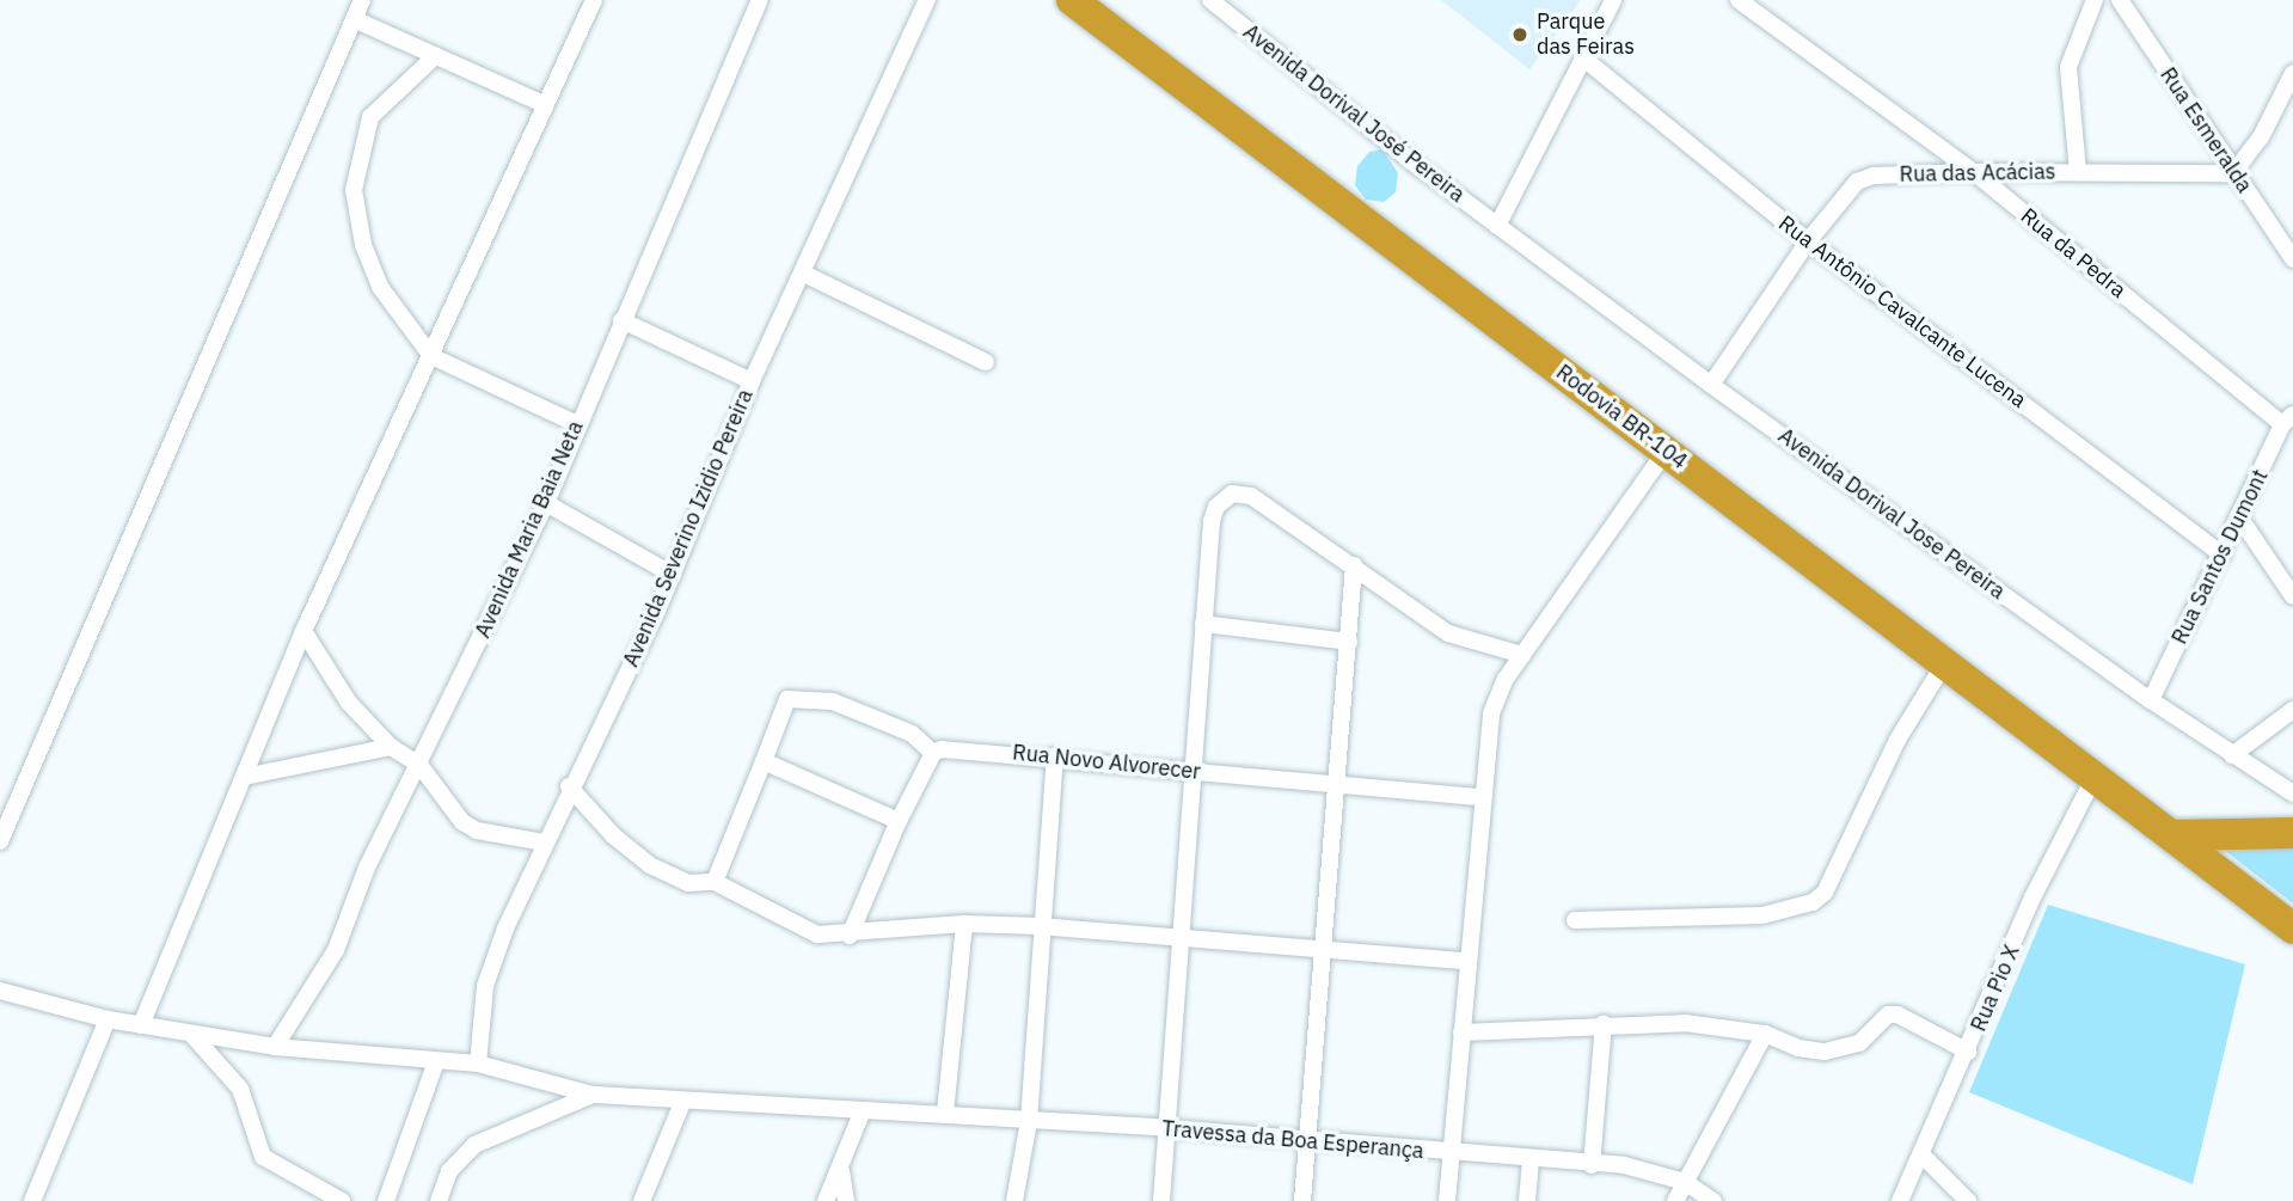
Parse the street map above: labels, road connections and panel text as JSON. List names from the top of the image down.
{
  "streets": {
    "highway": ["Rodovia BR-104"],
    "street": [
      "Avenida Dorival José Pereira",
      "Rua Esmeralda",
      "Rua das Acácias",
      "Rua da Pedra",
      "Rua Antônio Cavalcante Lucena",
      "Avenida Dorival Jose Pereira",
      "Avenida Severino Izidio Pereira",
      "Avenida Maria Baia Neta",
      "Rua Santos Dumont",
      "Rua Novo Alvorecer",
      "Rua Pio X",
      "Travessa da Boa Esperança"
    ]
  },
  "crossings": [
    ["Avenida Dorival José Pereira", "Avenida Dorival Jose Pereira"],
    ["Rua Esmeralda", "Rua das Acácias"],
    ["Rua das Acácias", "Rua da Pedra"],
    ["Rua das Acácias", "Rua Antônio Cavalcante Lucena"],
    ["Rua das Acácias", "Avenida Dorival Jose Pereira"],
    ["Rua da Pedra", "Rua Santos Dumont"],
    ["Rua Antônio Cavalcante Lucena", "Rua Santos Dumont"],
    ["Rodovia BR-104", "Rua Pio X"],
    ["Avenida Dorival Jose Pereira", "Rua Santos Dumont"],
    ["Avenida Severino Izidio Pereira", "Travessa da Boa Esperança"],
    ["Avenida Maria Baia Neta", "Travessa da Boa Esperança"]
  ],
  "places": ["Parque das Feiras"]
}
